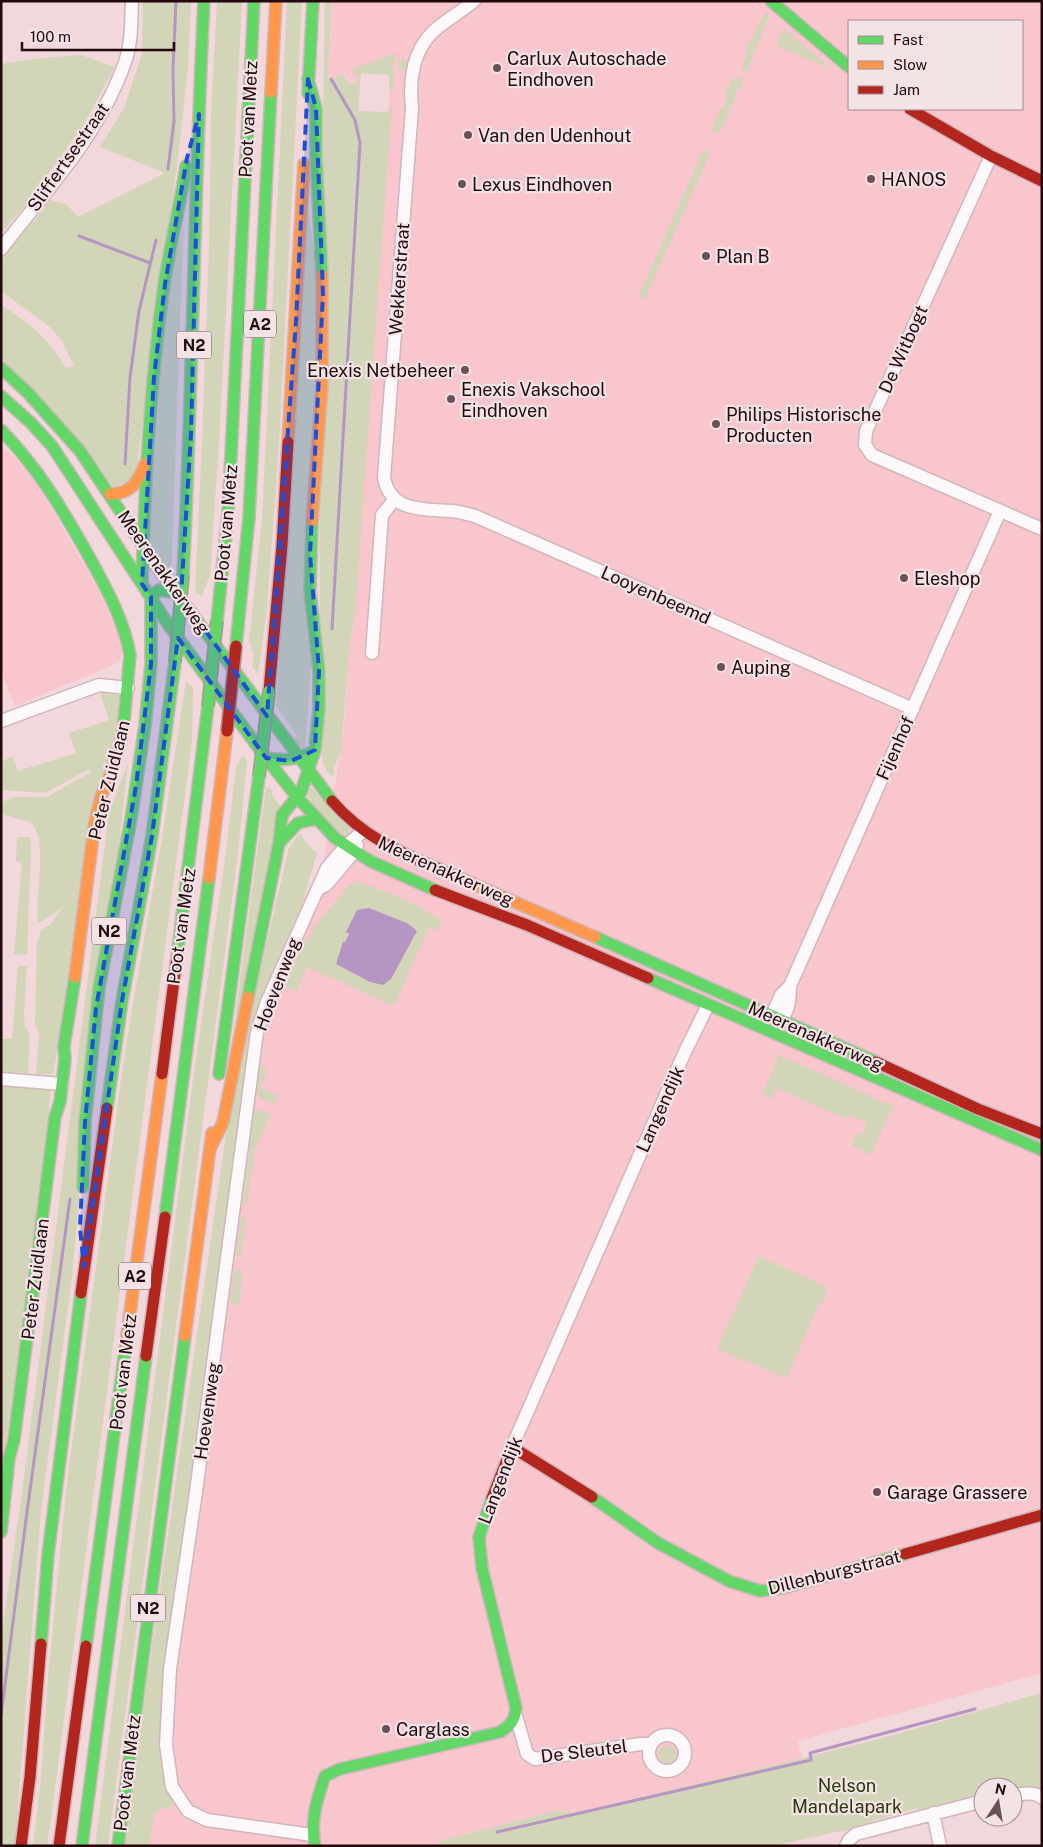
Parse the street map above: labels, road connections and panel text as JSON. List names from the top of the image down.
{
  "streets": {
    "main road": [
      "Poot van Metz",
      "A2",
      "N2",
      "Meerenakkerweg",
      "Peter Zuidlaan",
      "Langendijk",
      "Dillenburgstraat"
    ],
    "street": [
      "Sliffertsestraat",
      "Wekkerstraat",
      "De Witbogt",
      "Looyenbeemd",
      "Fijenhof",
      "Hoevenweg",
      "De Sleutel"
    ]
  },
  "crossings": [
    ["Poot van Metz", "N2"],
    ["Wekkerstraat", "Looyenbeemd"],
    ["N2", "Meerenakkerweg"],
    ["De Witbogt", "Fijenhof"],
    ["Meerenakkerweg", "Fijenhof"],
    ["Meerenakkerweg", "Hoevenweg"],
    ["Meerenakkerweg", "Langendijk"],
    ["Looyenbeemd", "Fijenhof"],
    ["Langendijk", "Dillenburgstraat"],
    ["Langendijk", "De Sleutel"]
  ],
  "parks": ["Nelson Mandelapark"],
  "places": [
    "Carlux Autoschade Eindhoven",
    "Van den Udenhout",
    "HANOS",
    "Lexus Eindhoven",
    "Plan B",
    "Enexis Netbeheer",
    "Enexis Vakschool Eindhoven",
    "Philips Historische Producten",
    "Eleshop",
    "Auping",
    "Garage Grassere",
    "Carglass"
  ],
  "legend": ["Fast", "Slow", "Jam"],
  "scale_bar": "100 m",
  "north": "top"
}
